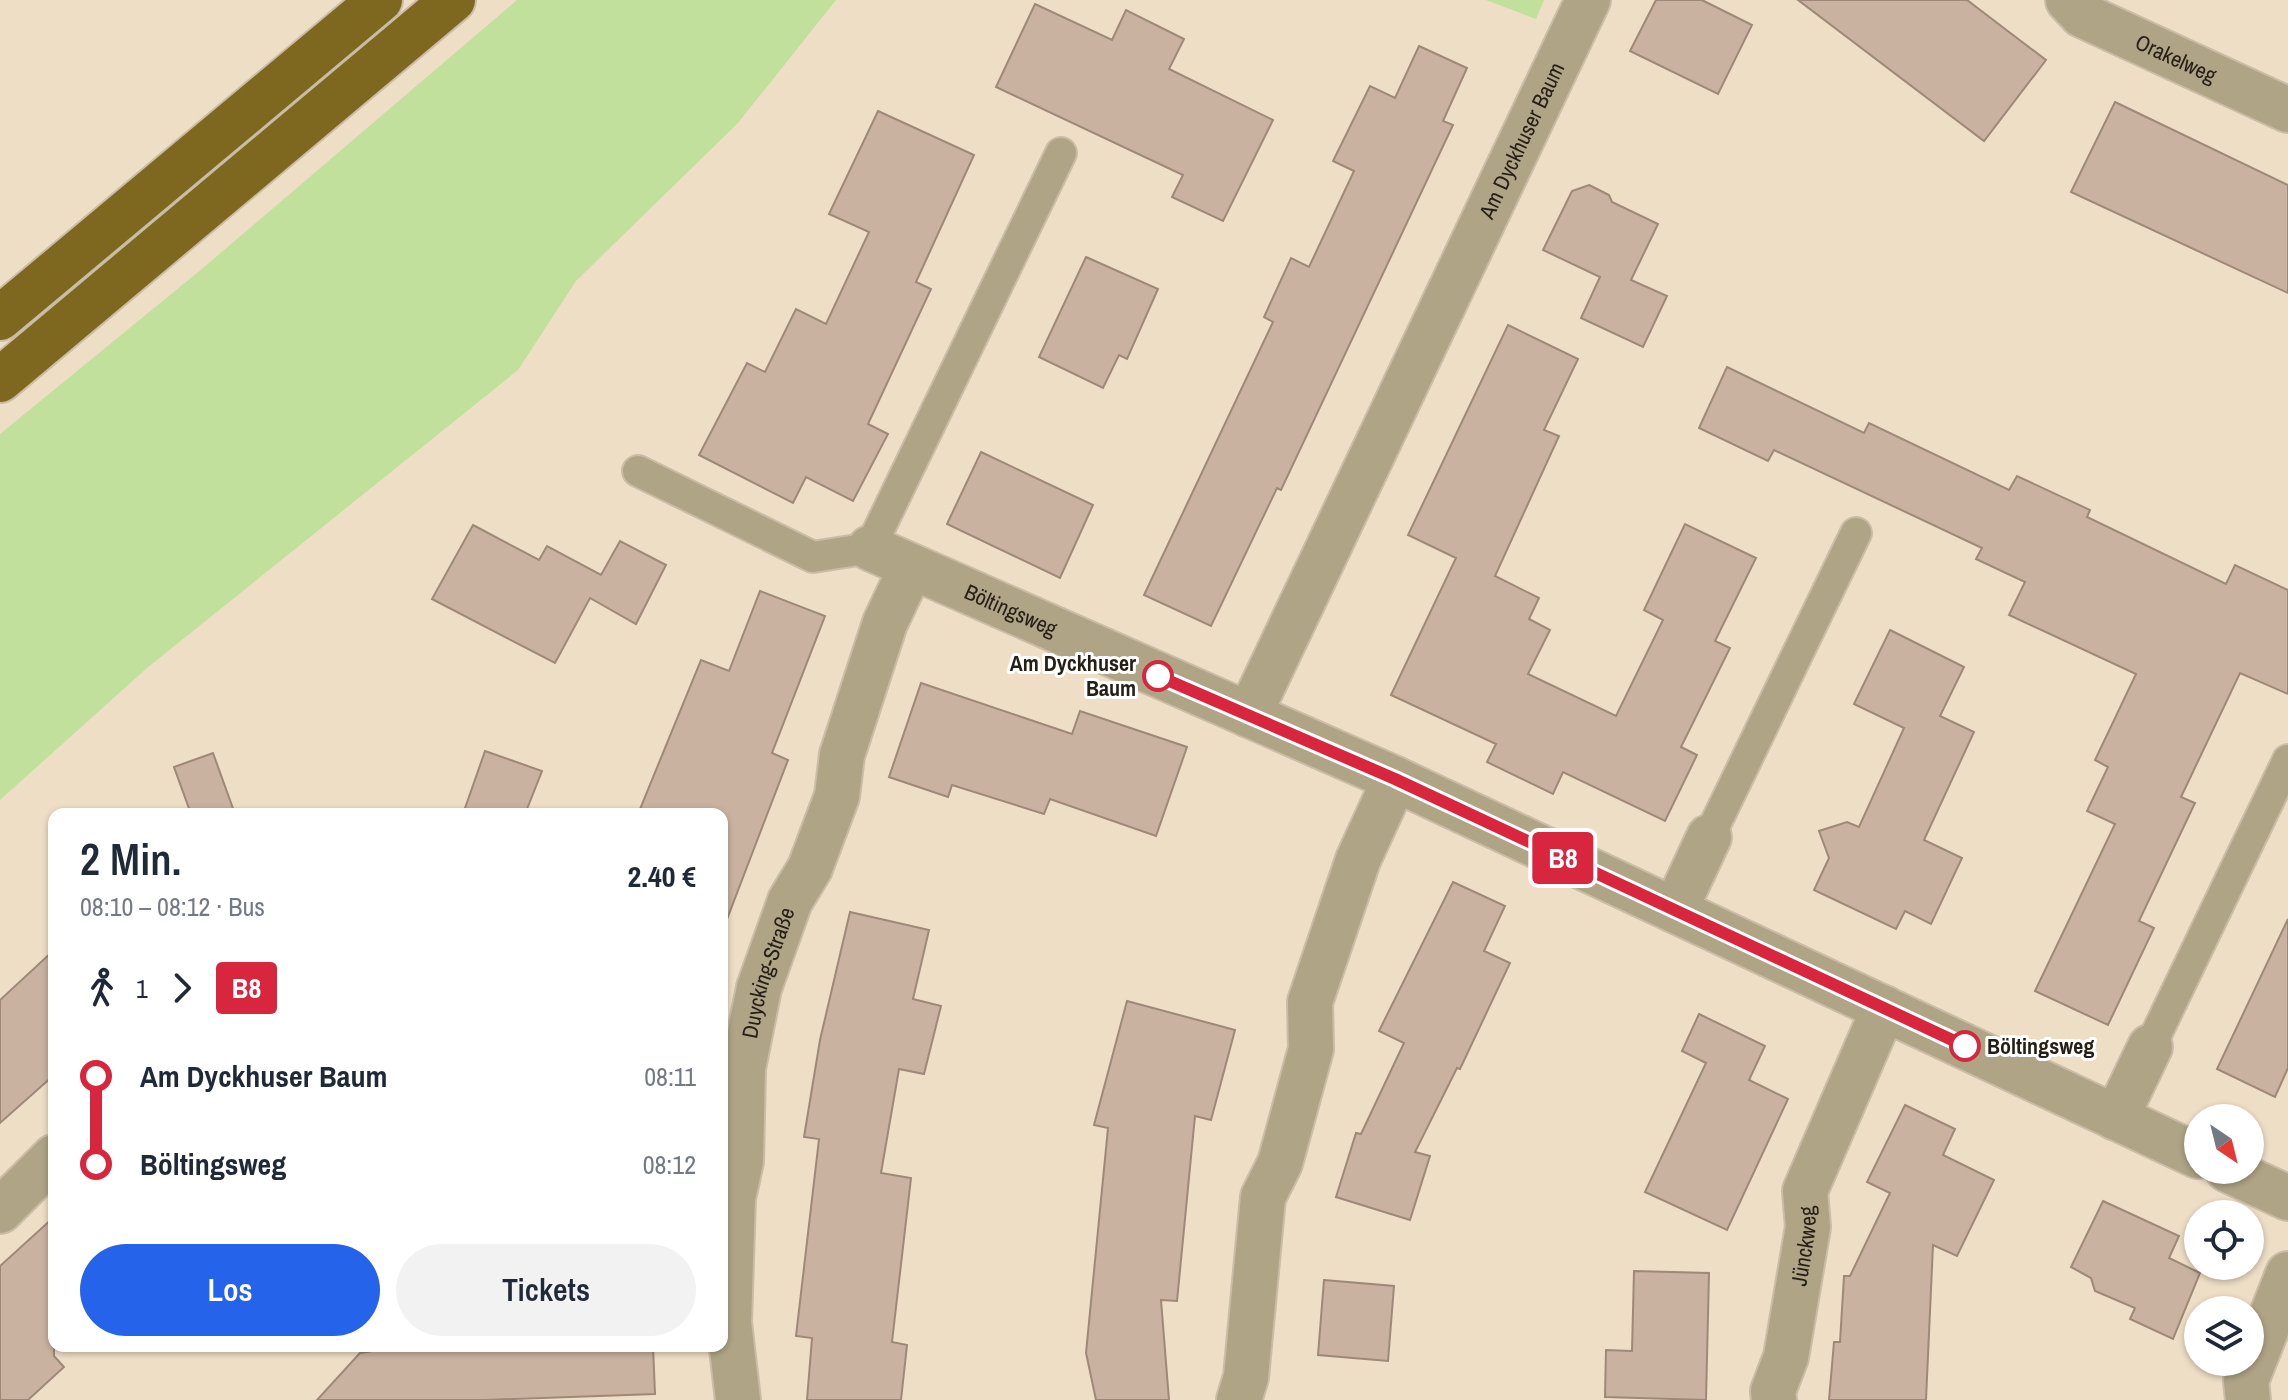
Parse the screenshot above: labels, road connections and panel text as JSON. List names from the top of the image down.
{
  "streets": {
    "street": [
      "Orakelweg",
      "Am Dyckhuser Baum",
      "Böltingsweg",
      "Duycking-Straße",
      "Jünckweg"
    ]
  },
  "crossings": [
    ["Am Dyckhuser Baum", "Böltingsweg"],
    ["Böltingsweg", "Duycking-Straße"],
    ["Böltingsweg", "Jünckweg"]
  ],
  "places": ["Am Dyckhuser Baum", "Böltingsweg"],
  "lines": ["bus line B8"],
  "north": "bottom right",
  "page": {
    "on_map": "B8",
    "heading": ["2 Min.", "08:10 – 08:12 · Bus", "2.40 €"],
    "legs": ["1", "B8"],
    "list": [
      {
        "name": "Am Dyckhuser Baum",
        "value": "08:11"
      },
      {
        "name": "Böltingsweg",
        "value": "08:12"
      }
    ],
    "buttons": ["Los", "Tickets"]
  }
}
